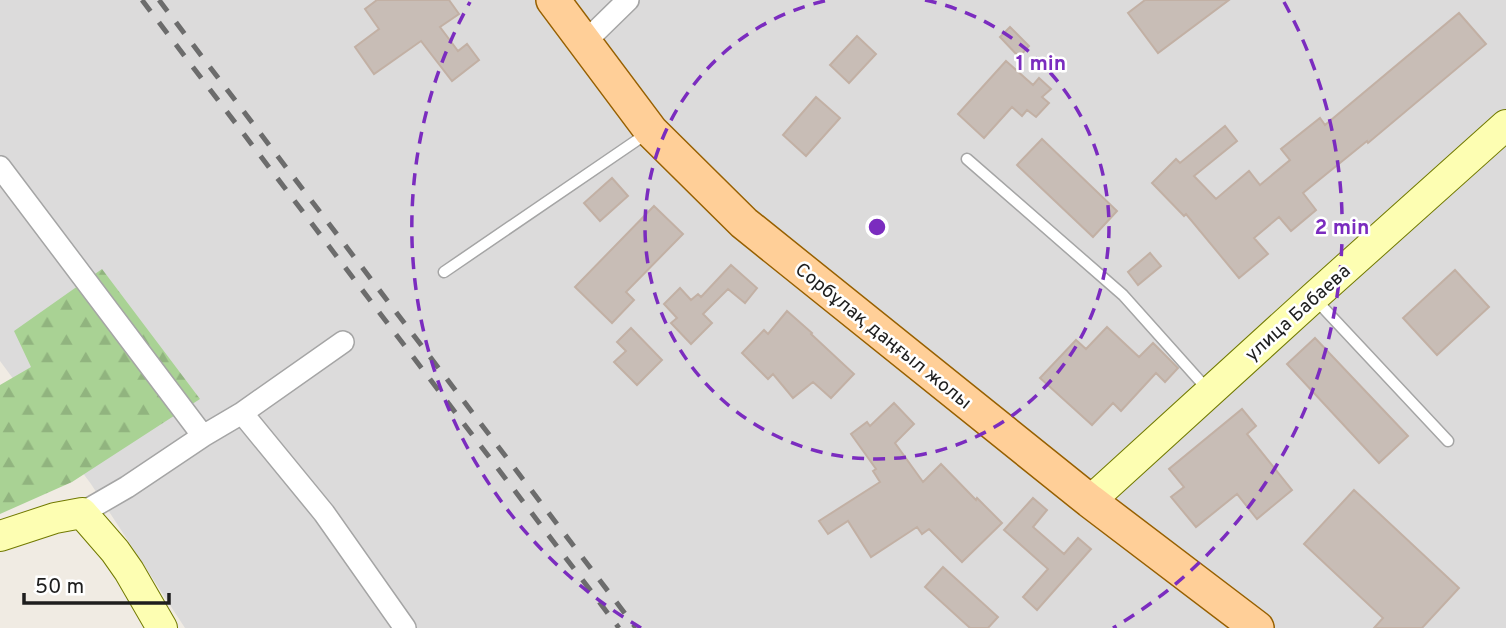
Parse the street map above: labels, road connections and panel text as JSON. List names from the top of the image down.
{
  "streets": {
    "main road": ["Сорбұлақ даңғыл жолы"],
    "street": ["улица Бабаева"]
  },
  "crossings": [
    ["улица Бабаева", "Сорбұлақ даңғыл жолы"]
  ],
  "scale_bar": "50 m",
  "rings": ["1 min", "2 min"]
}
